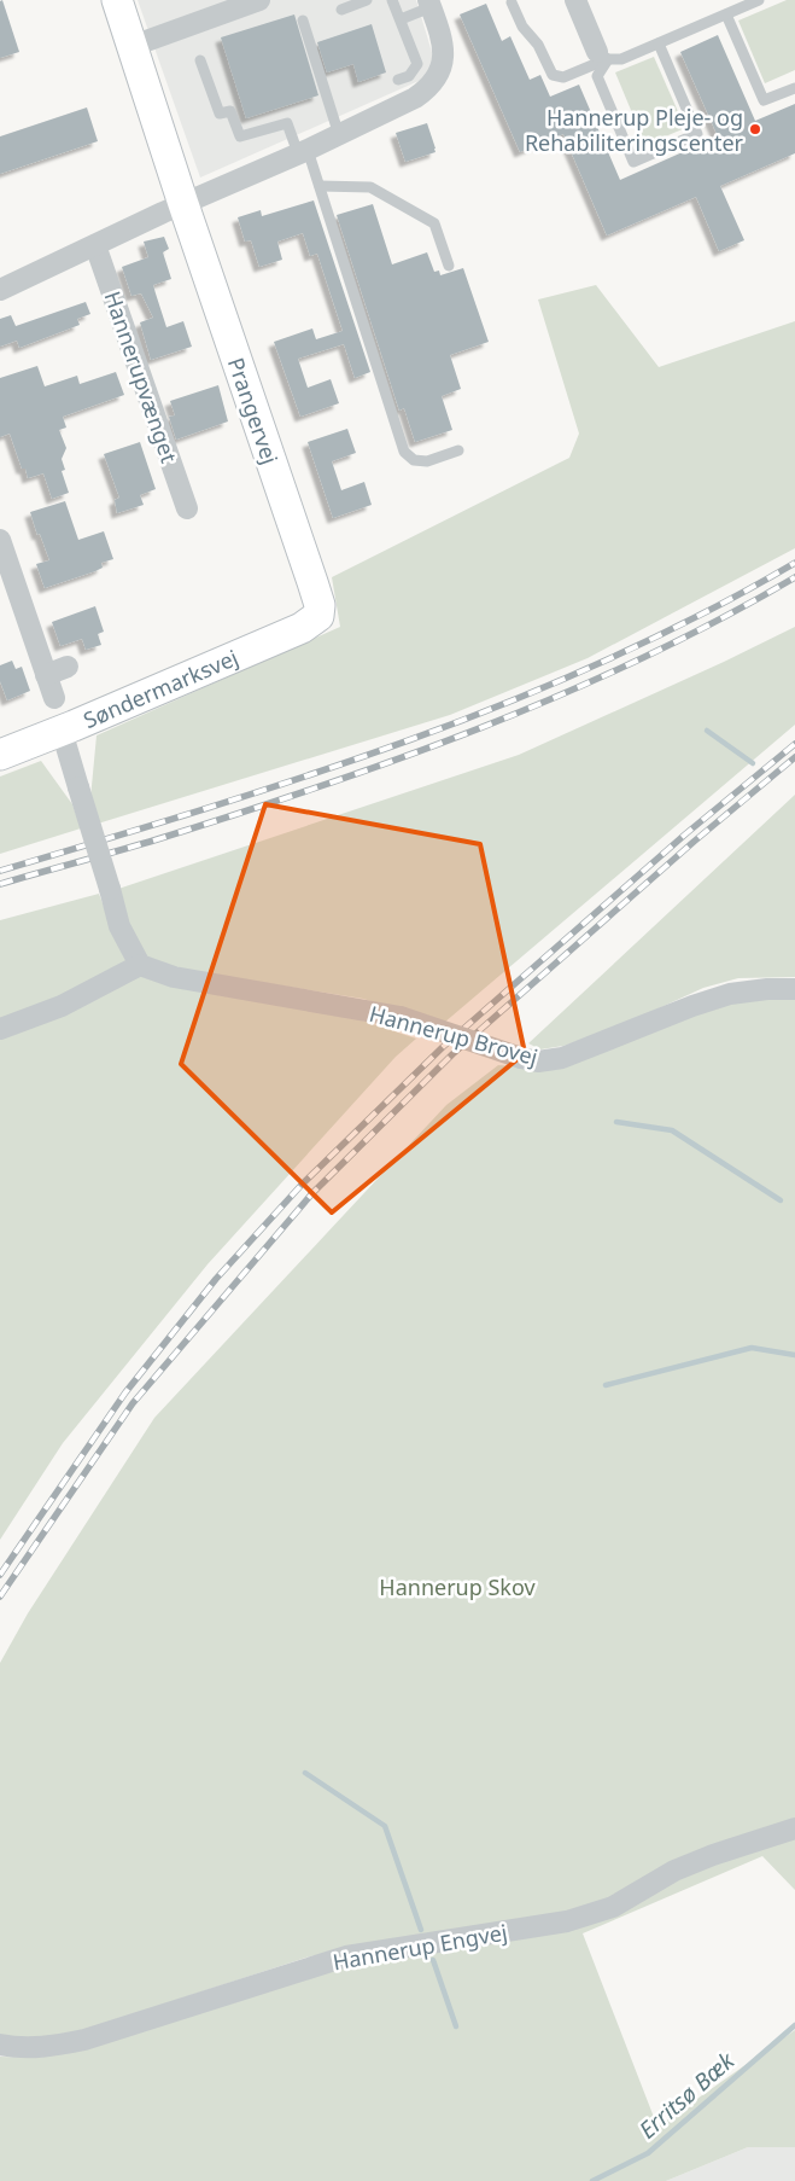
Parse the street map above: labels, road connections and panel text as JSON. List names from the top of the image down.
{
  "streets": {
    "street": [
      "Hannerupvænget",
      "Prangervej",
      "Søndermarksvej",
      "Hannerup Brovej",
      "Hannerup Engvej"
    ]
  },
  "crossings": [
    ["Prangervej", "Søndermarksvej"]
  ],
  "water": ["Erritsø Bæk"],
  "parks": ["Hannerup Skov"],
  "places": ["Hannerup Pleje- og Rehabiliteringscenter"]
}
